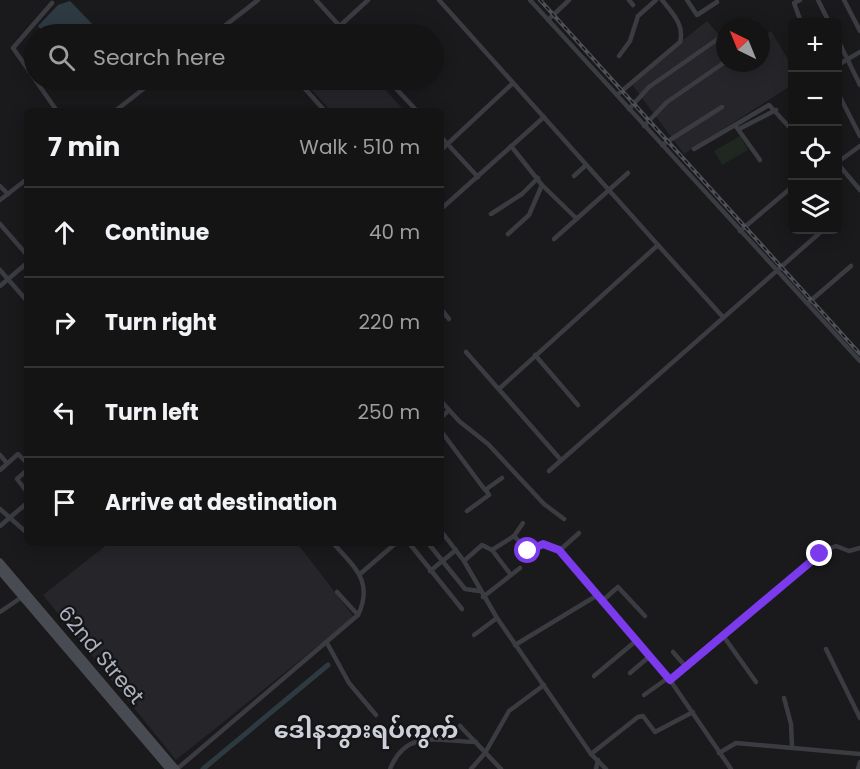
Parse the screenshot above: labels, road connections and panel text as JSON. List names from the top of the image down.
{
  "streets": {
    "main road": ["62nd Street"]
  },
  "districts": ["ဒေါနဘွားရပ်ကွက်"],
  "north": "top left",
  "page": {
    "map_buttons": ["+", "−"],
    "search": "Search here",
    "heading": ["7 min", "Walk · 510 m"],
    "list": [
      ["Continue", "40 m"],
      ["Turn right", "220 m"],
      ["Turn left", "250 m"],
      "Arrive at destination"
    ]
  }
}
